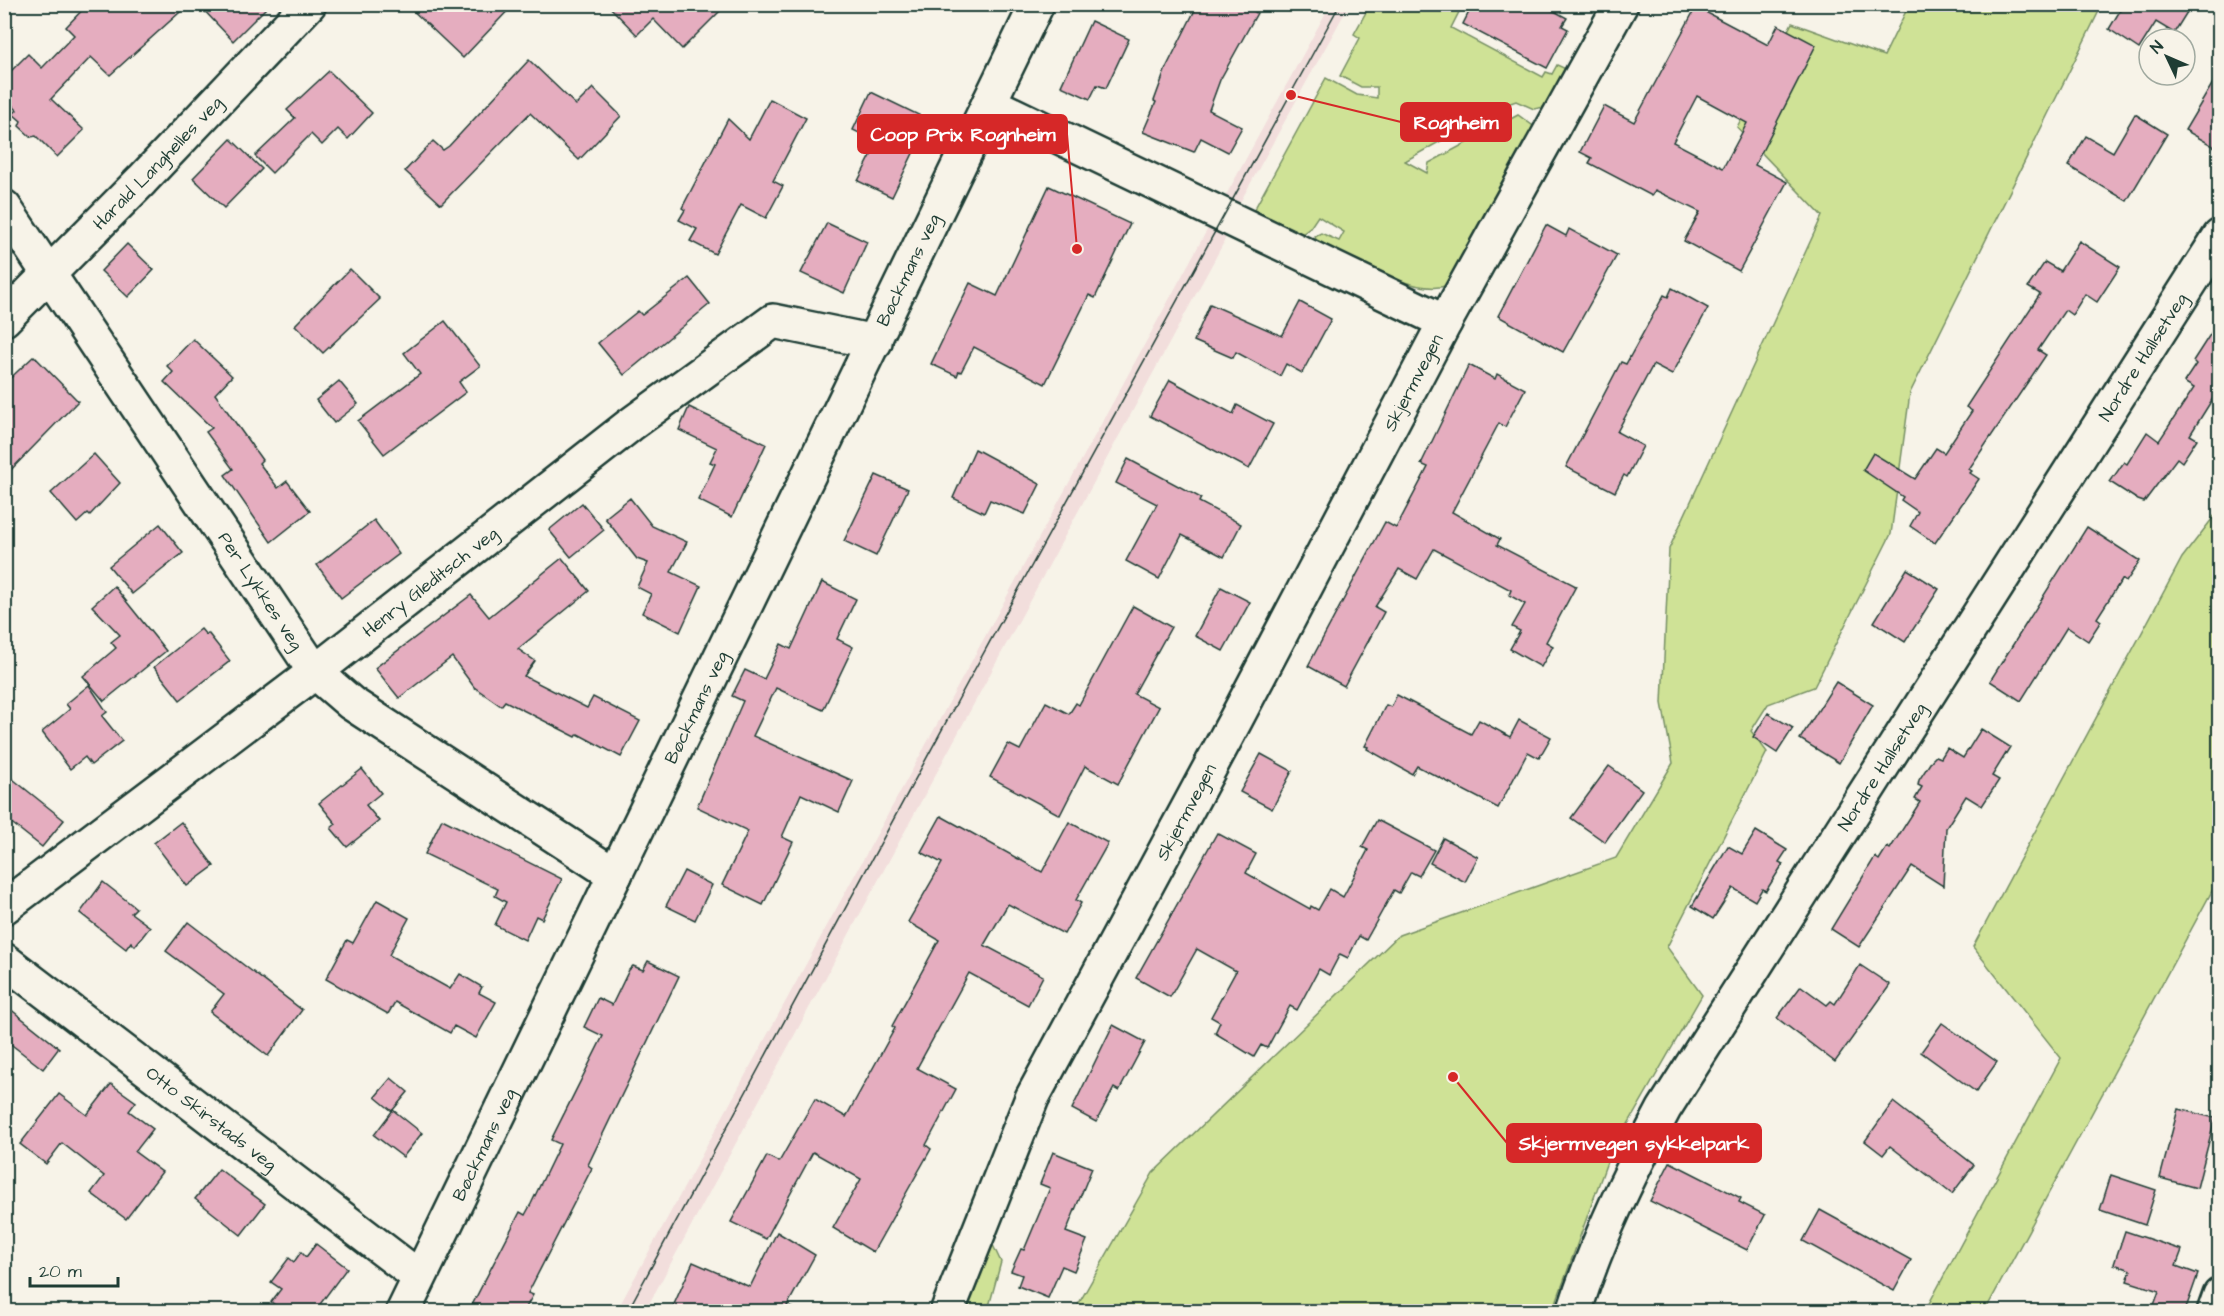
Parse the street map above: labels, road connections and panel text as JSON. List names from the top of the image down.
{
  "streets": {
    "street": [
      "Harald Langhelles veg",
      "Bøckmans veg",
      "Nordre Hallsetveg",
      "Skjermvegen",
      "Henry Gleditsch veg",
      "Per Lykkes veg",
      "Otto Skirstads veg"
    ]
  },
  "crossings": [
    ["Harald Langhelles veg", "Per Lykkes veg"],
    ["Bøckmans veg", "Skjermvegen"],
    ["Bøckmans veg", "Henry Gleditsch veg"],
    ["Bøckmans veg", "Per Lykkes veg"],
    ["Bøckmans veg", "Otto Skirstads veg"],
    ["Henry Gleditsch veg", "Per Lykkes veg"]
  ],
  "places": ["Rognheim", "Coop Prix Rognheim", "Skjermvegen sykkelpark"],
  "scale_bar": "20 m",
  "north": "top left"
}
